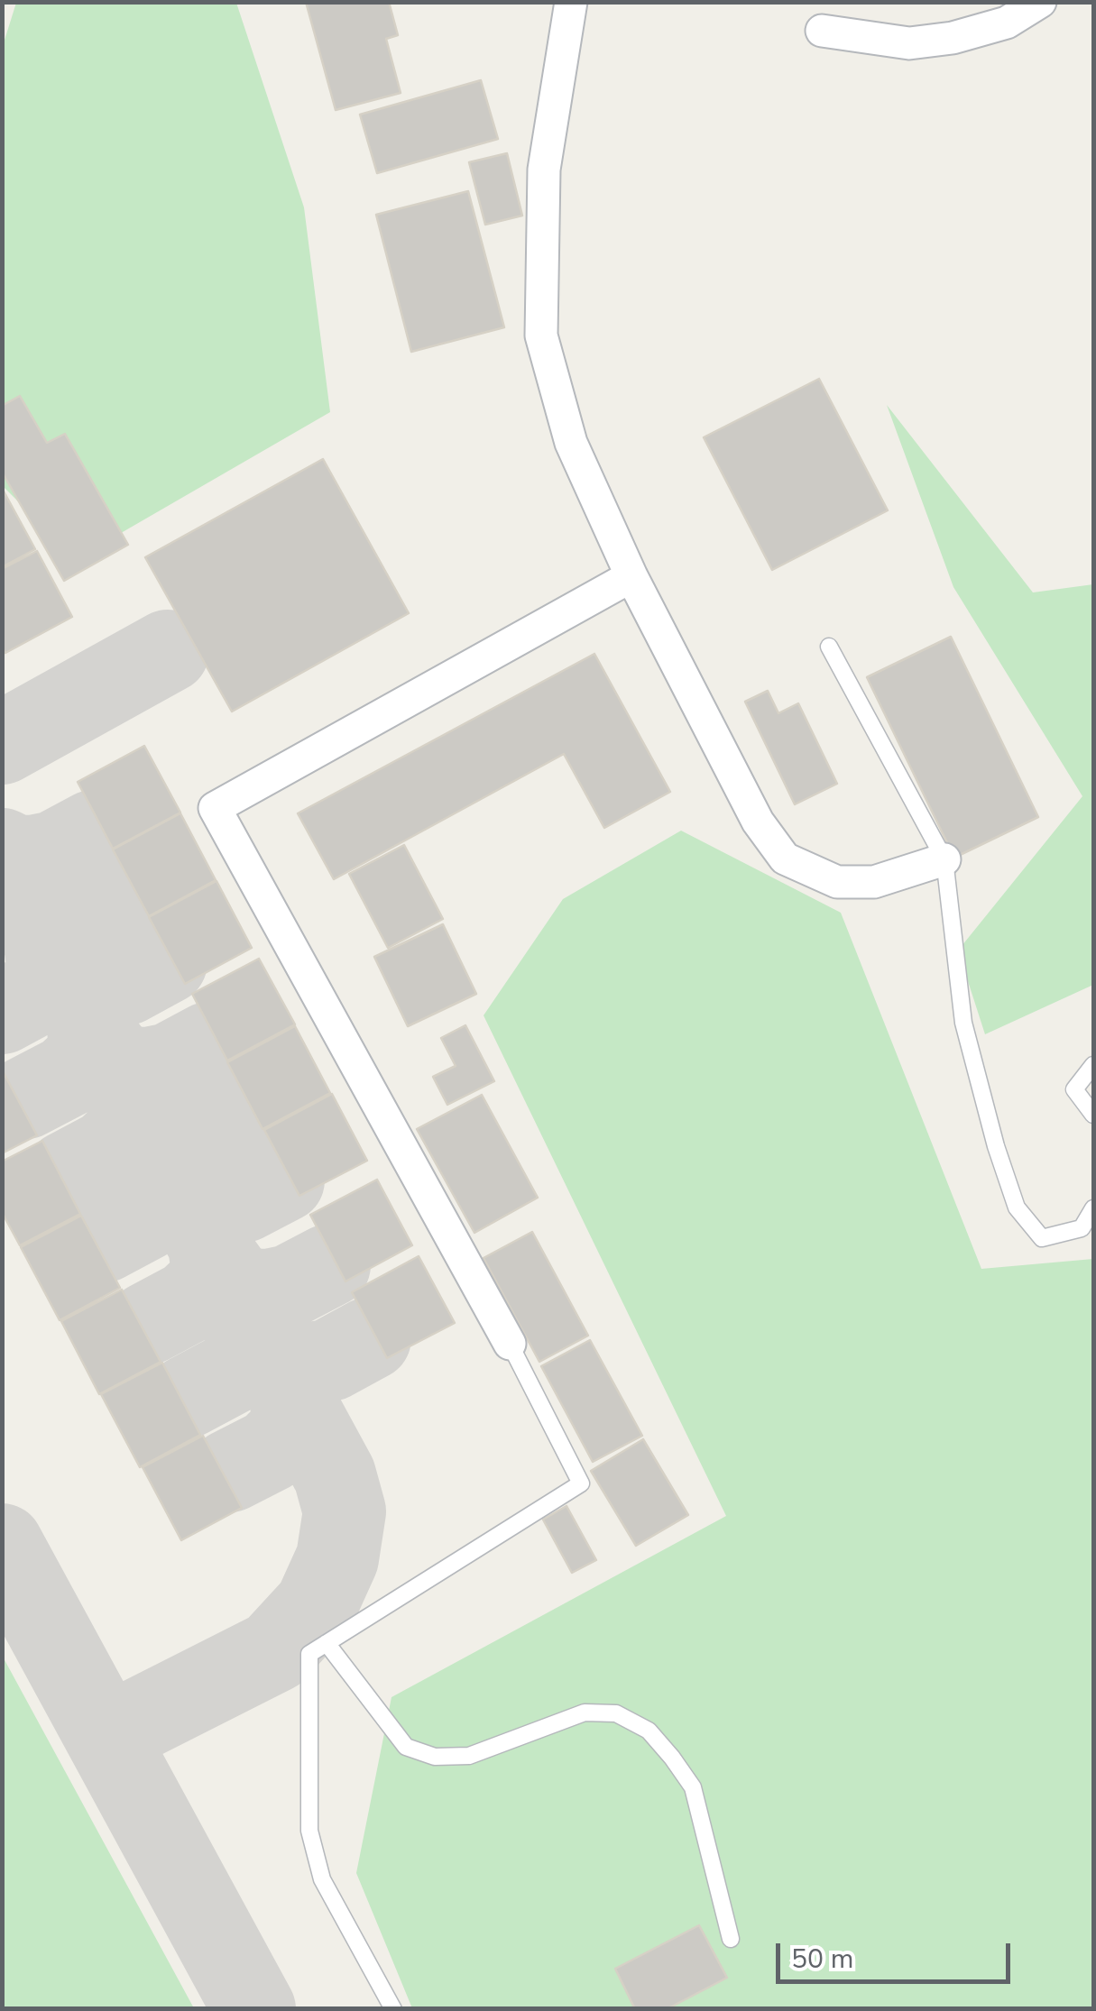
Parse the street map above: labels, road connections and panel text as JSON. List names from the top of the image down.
{
  "scale_bar": "50 m"
}
